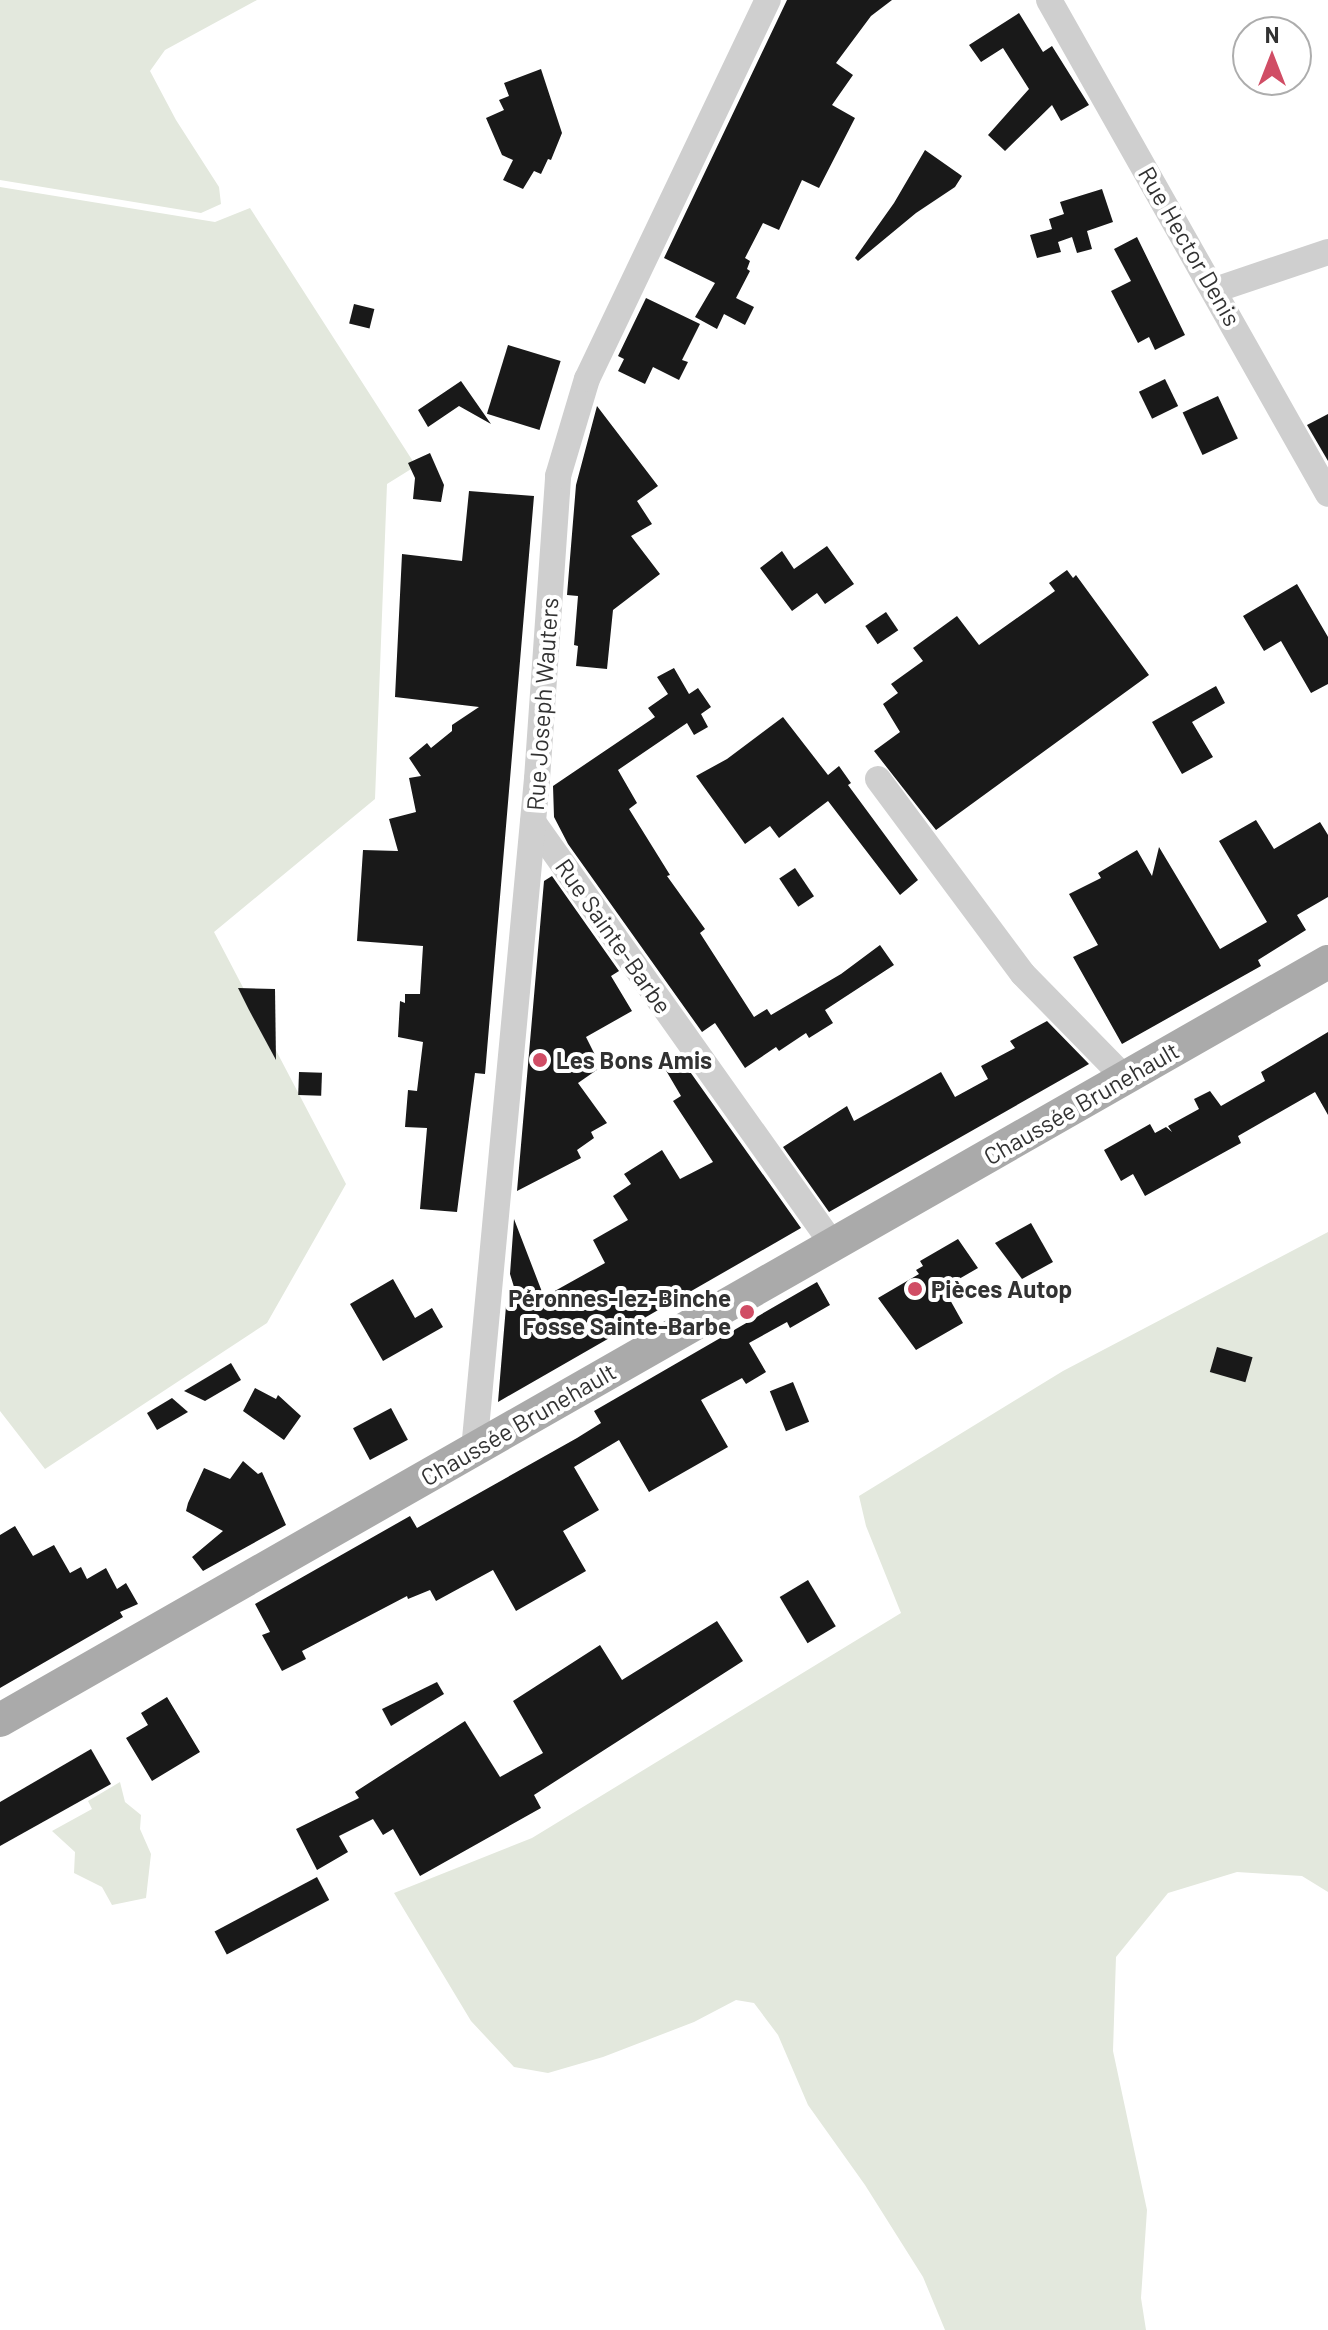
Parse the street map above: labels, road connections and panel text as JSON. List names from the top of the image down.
{
  "streets": {
    "main road": ["Chaussée Brunehault"],
    "street": ["Rue Hector Denis", "Rue Joseph Wauters", "Rue Sainte-Barbe"]
  },
  "crossings": [
    ["Rue Joseph Wauters", "Rue Sainte-Barbe"],
    ["Rue Joseph Wauters", "Chaussée Brunehault"],
    ["Rue Sainte-Barbe", "Chaussée Brunehault"]
  ],
  "places": ["Les Bons Amis", "Pièces Autop", "Péronnes-lez-Binche Fosse Sainte-Barbe"],
  "north": "top"
}
